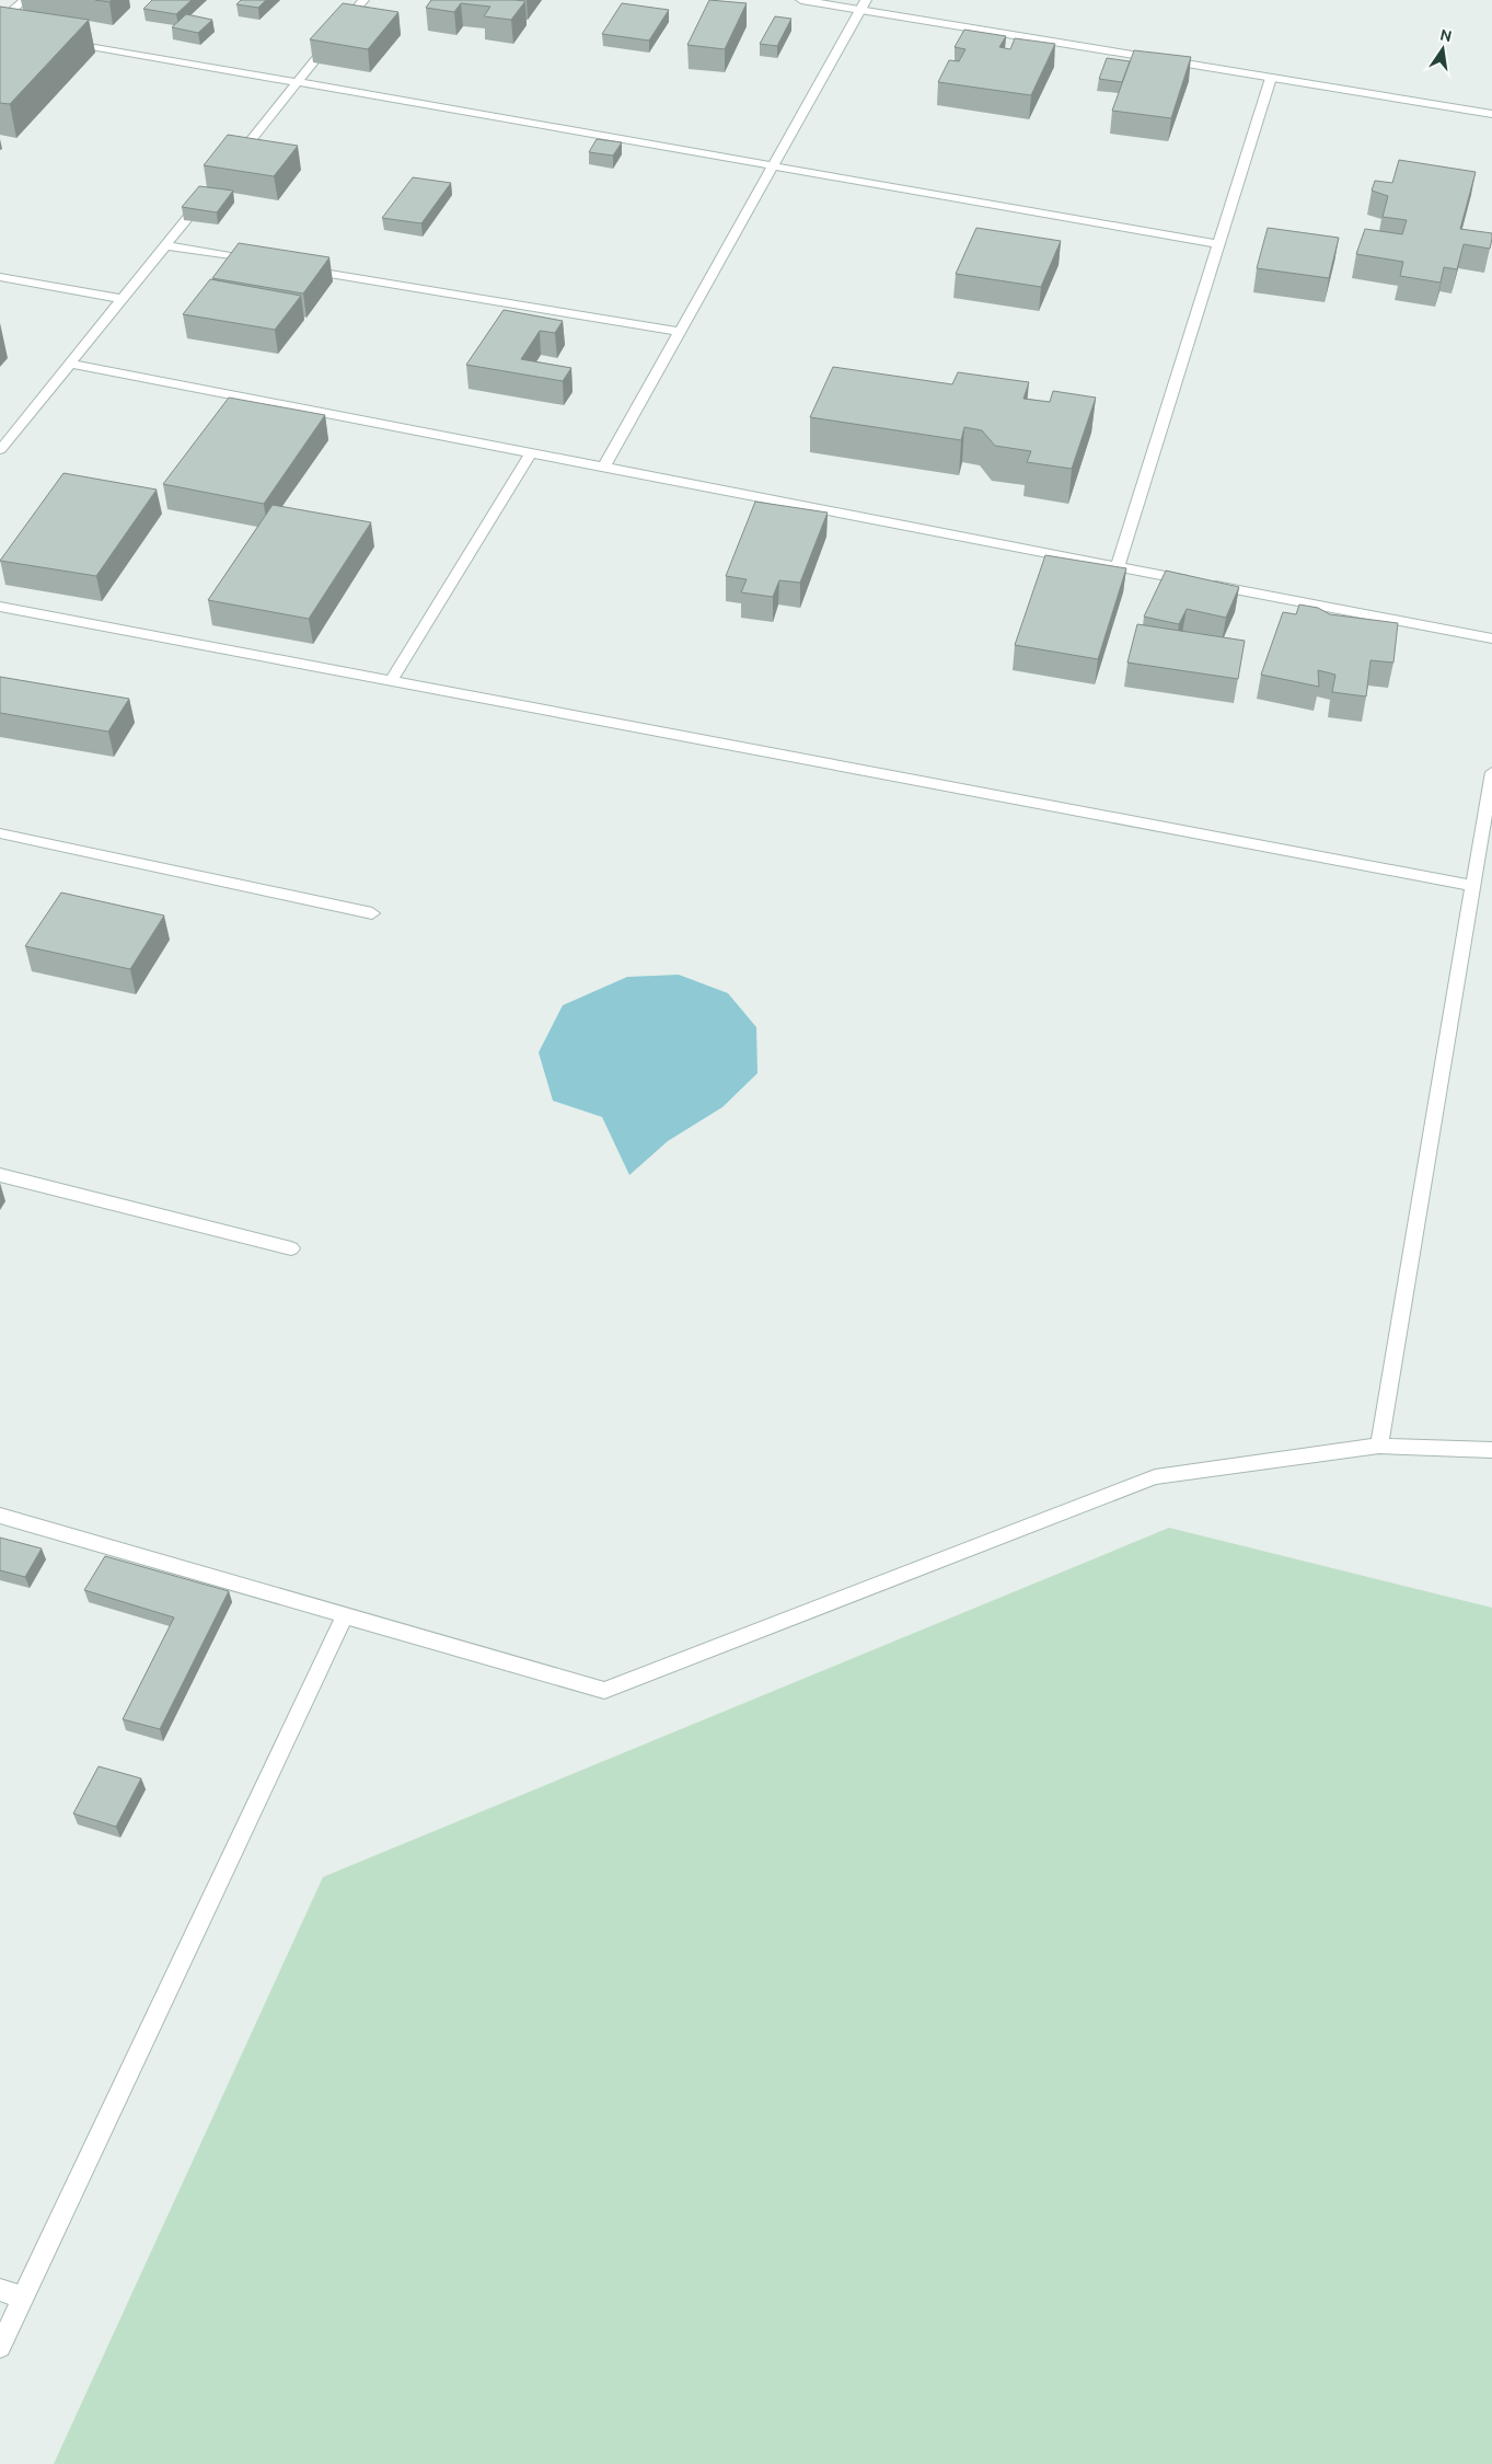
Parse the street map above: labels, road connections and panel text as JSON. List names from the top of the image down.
{
  "north": "top"
}
